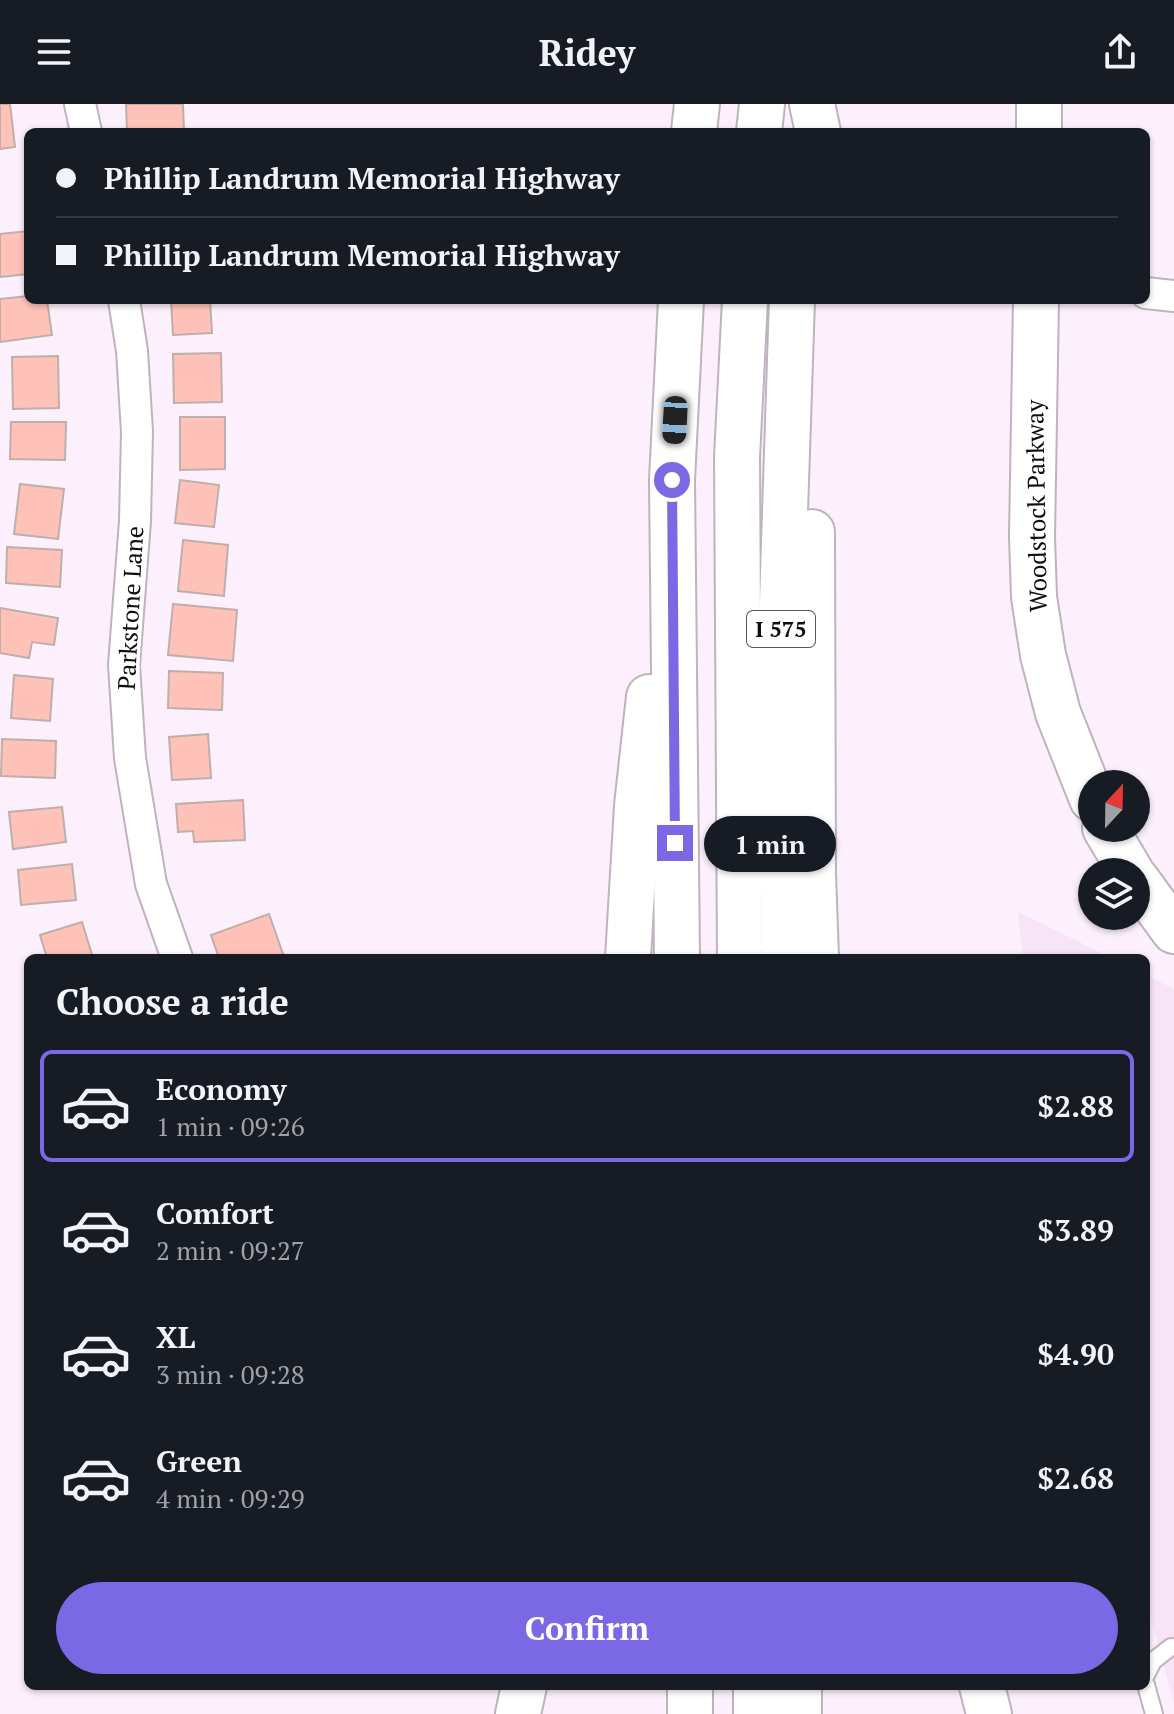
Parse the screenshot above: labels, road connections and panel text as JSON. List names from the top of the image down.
{
  "streets": {
    "main road": ["Woodstock Parkway", "I 575"],
    "street": ["Parkstone Lane"]
  },
  "north": "top",
  "page": {
    "header": "Ridey",
    "banner": ["Phillip Landrum Memorial Highway", "Phillip Landrum Memorial Highway"],
    "bubble": "1 min",
    "heading": "Choose a ride",
    "list": [
      {
        "name": "Economy",
        "note": "1 min · 09:26",
        "value": "$2.88"
      },
      {
        "name": "Comfort",
        "note": "2 min · 09:27",
        "value": "$3.89"
      },
      {
        "name": "XL",
        "note": "3 min · 09:28",
        "value": "$4.90"
      },
      {
        "name": "Green",
        "note": "4 min · 09:29",
        "value": "$2.68"
      }
    ],
    "buttons": "Confirm"
  }
}
